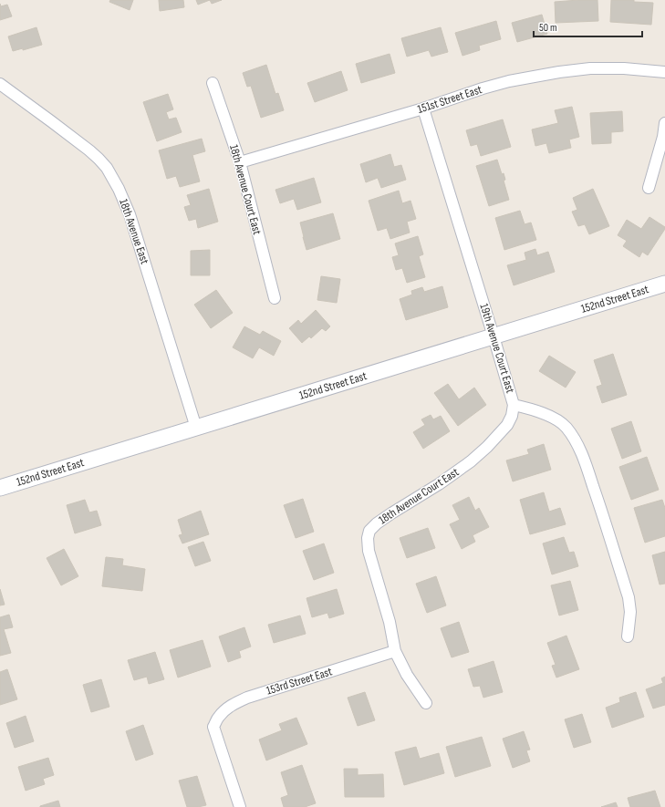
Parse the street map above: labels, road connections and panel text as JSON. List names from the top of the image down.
{
  "streets": {
    "main road": ["152nd Street East"],
    "street": [
      "151st Street East",
      "18th Avenue Court East",
      "18th Avenue East",
      "19th Avenue Court East",
      "153rd Street East"
    ]
  },
  "crossings": [
    ["151st Street East", "18th Avenue Court East"],
    ["151st Street East", "19th Avenue Court East"],
    ["18th Avenue Court East", "19th Avenue Court East"],
    ["18th Avenue Court East", "153rd Street East"],
    ["18th Avenue East", "152nd Street East"],
    ["152nd Street East", "19th Avenue Court East"]
  ],
  "scale_bar": "50 m"
}
